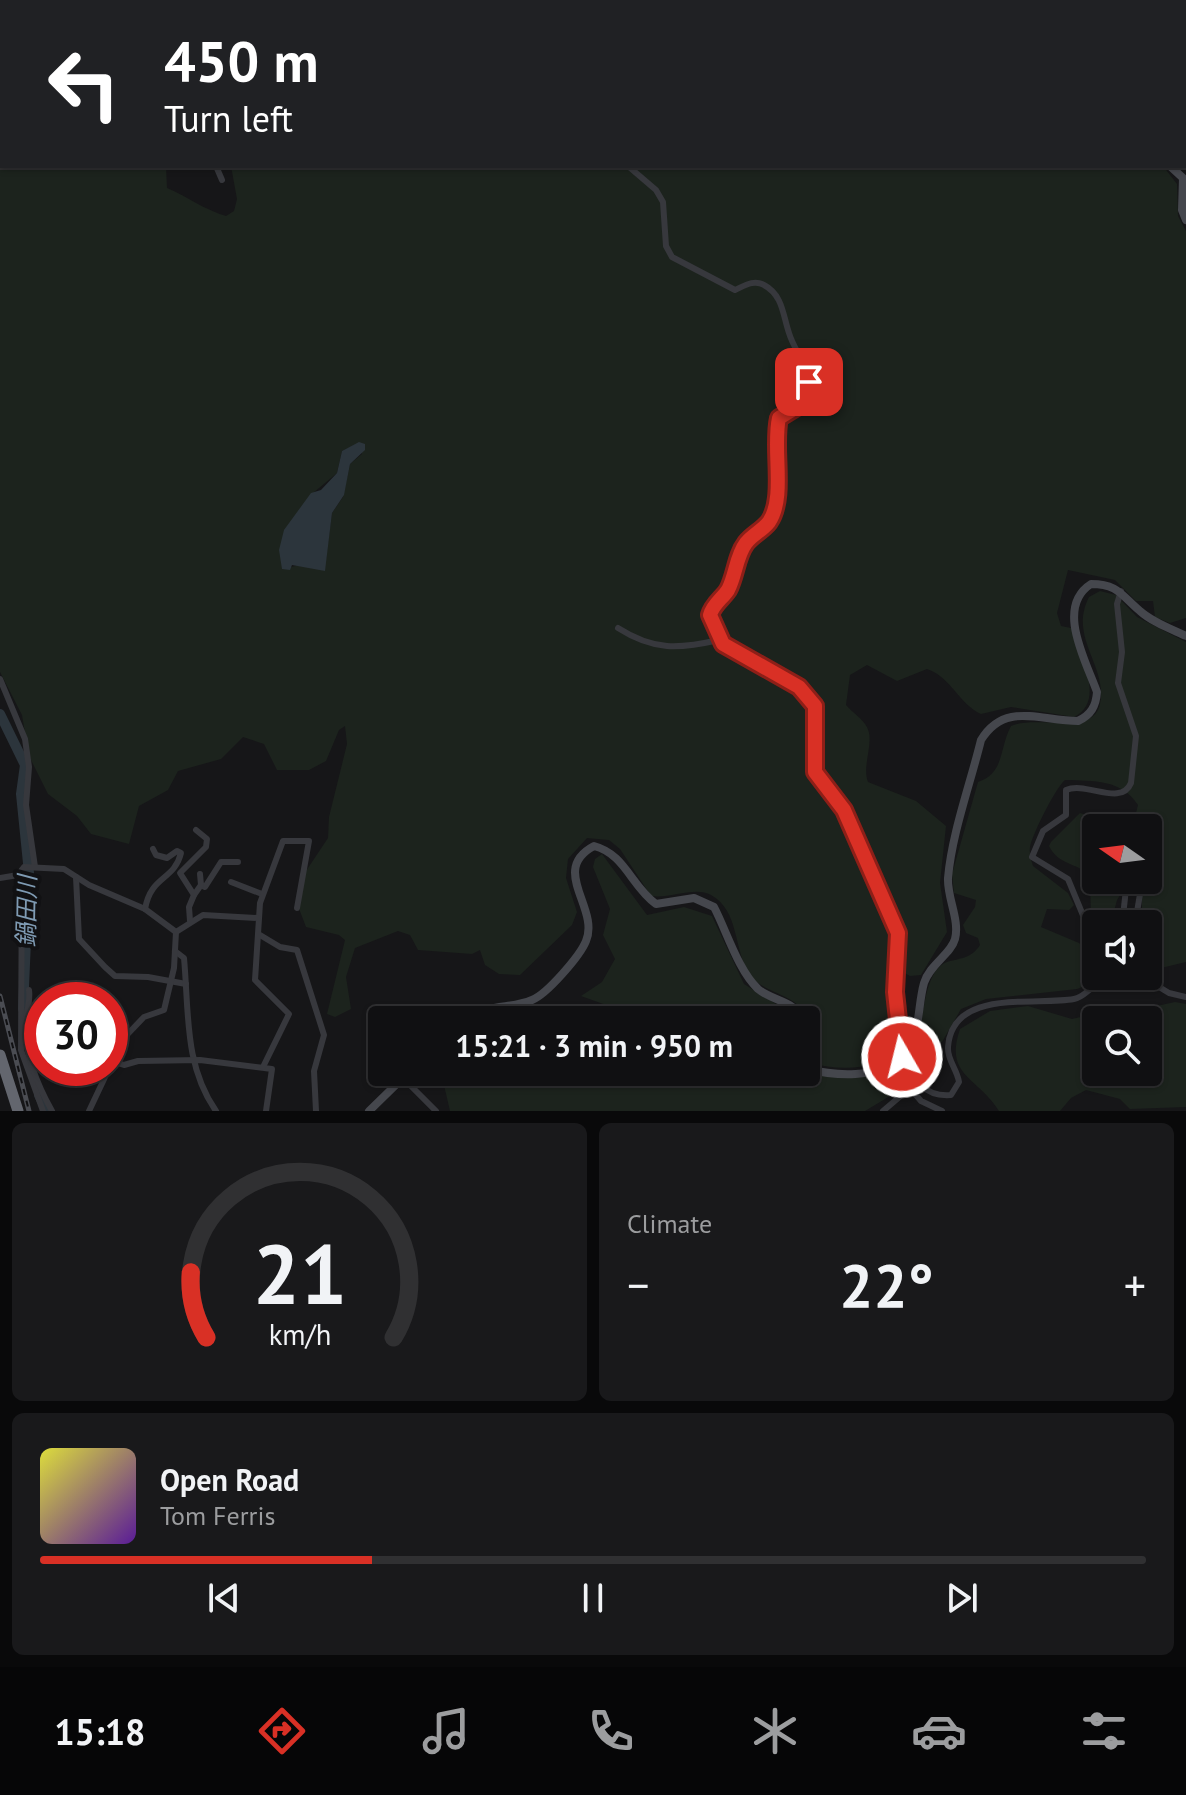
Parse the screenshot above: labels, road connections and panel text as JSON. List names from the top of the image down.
{
  "water": ["鍋田川"],
  "north": "left",
  "page": {
    "turn": ["450 m", "Turn left"],
    "limit": "30",
    "trip": "15:21 · 3 min · 950 m",
    "tile": "Climate",
    "heat": ["−", "22°", "+"],
    "song": ["Open Road", "Tom Ferris"],
    "tabs": "15:18",
    "gauge": ["21", "km/h"]
  }
}
